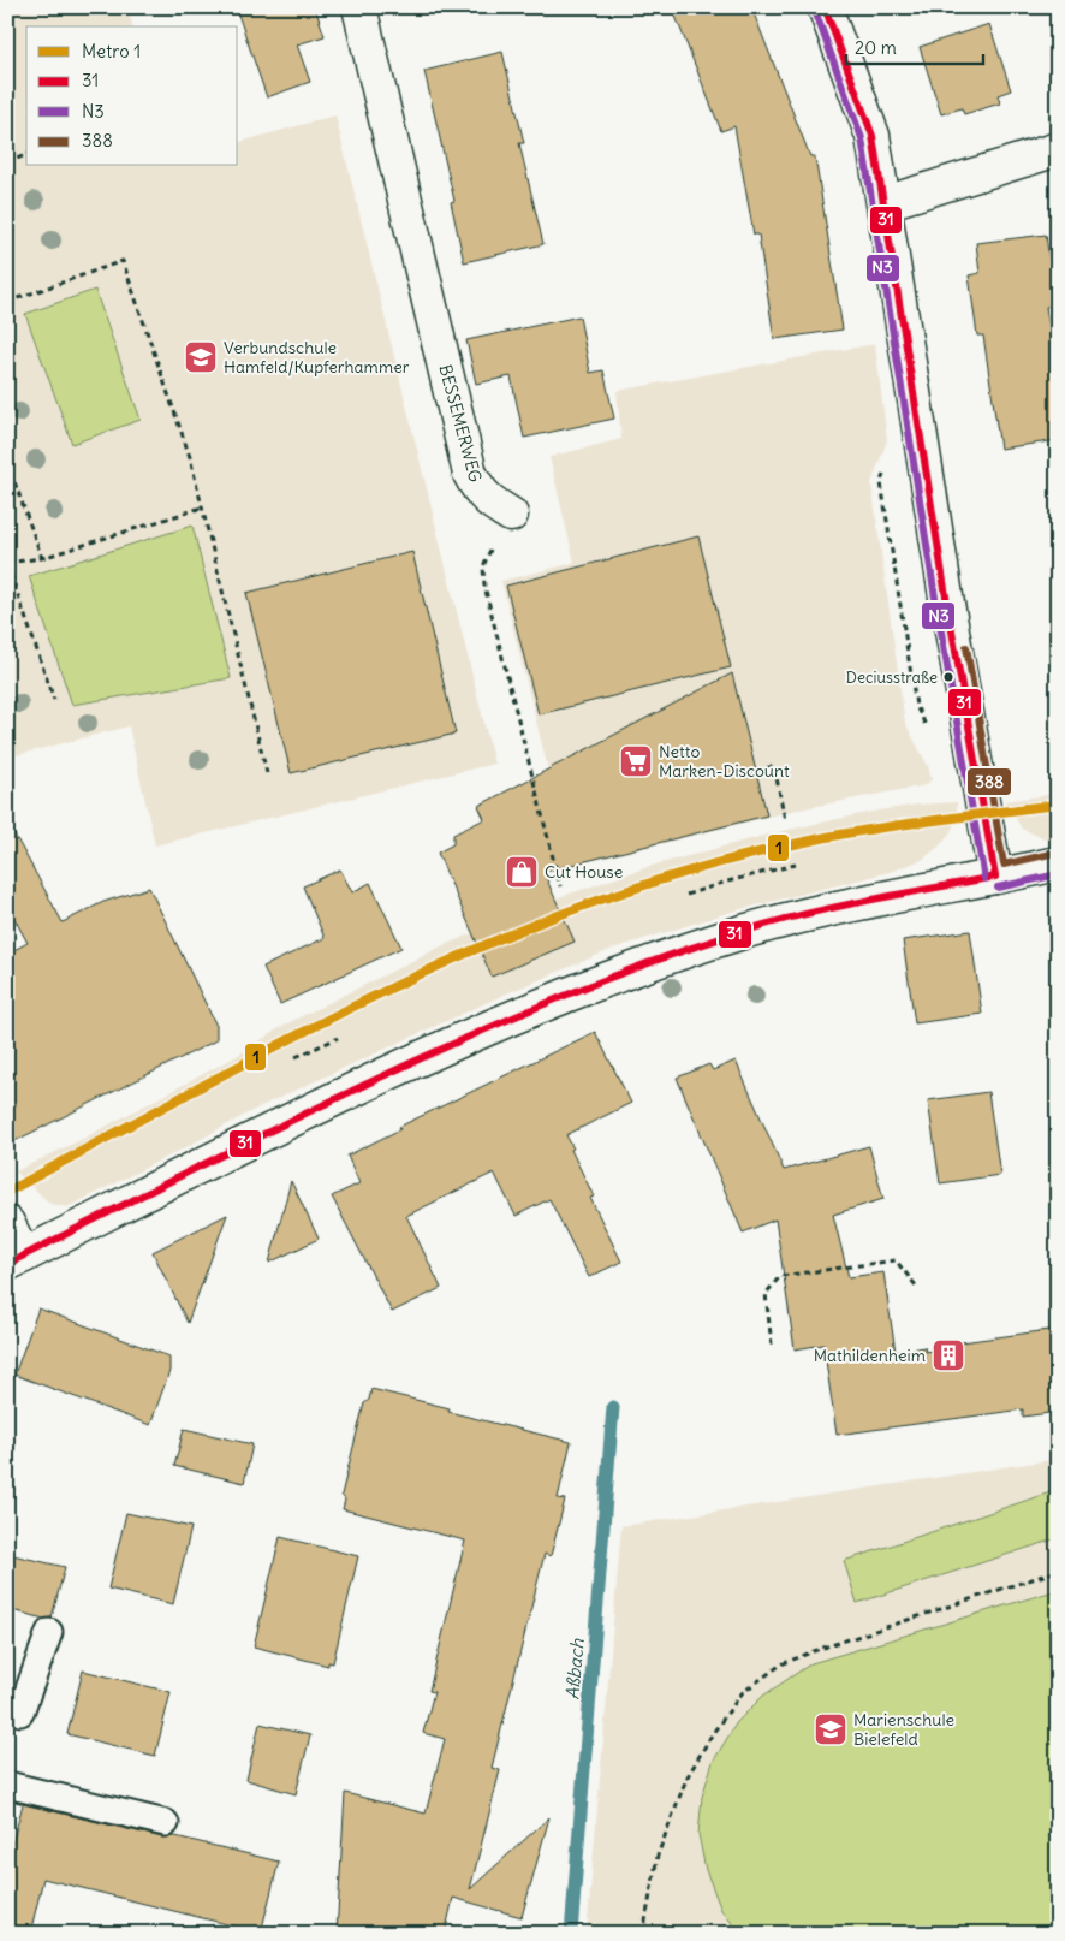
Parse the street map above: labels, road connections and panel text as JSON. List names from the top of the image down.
{
  "streets": {
    "street": ["BESSEMERWEG"]
  },
  "water": ["Aßbach"],
  "places": {
    "school or university": ["Verbundschule Hamfeld/Kupferhammer", "Marienschule Bielefeld"],
    "other": ["Deciusstraße"],
    "supermarket": ["Netto Marken-Discount"],
    "shop": ["Cut House"],
    "building": ["Mathildenheim"]
  },
  "lines": [
    "transit line 31",
    "transit line N3",
    "transit line 388",
    "metro line 1"
  ],
  "legend": [
    "Metro 1",
    "31",
    "N3",
    "388"
  ],
  "scale_bar": "20 m"
}
